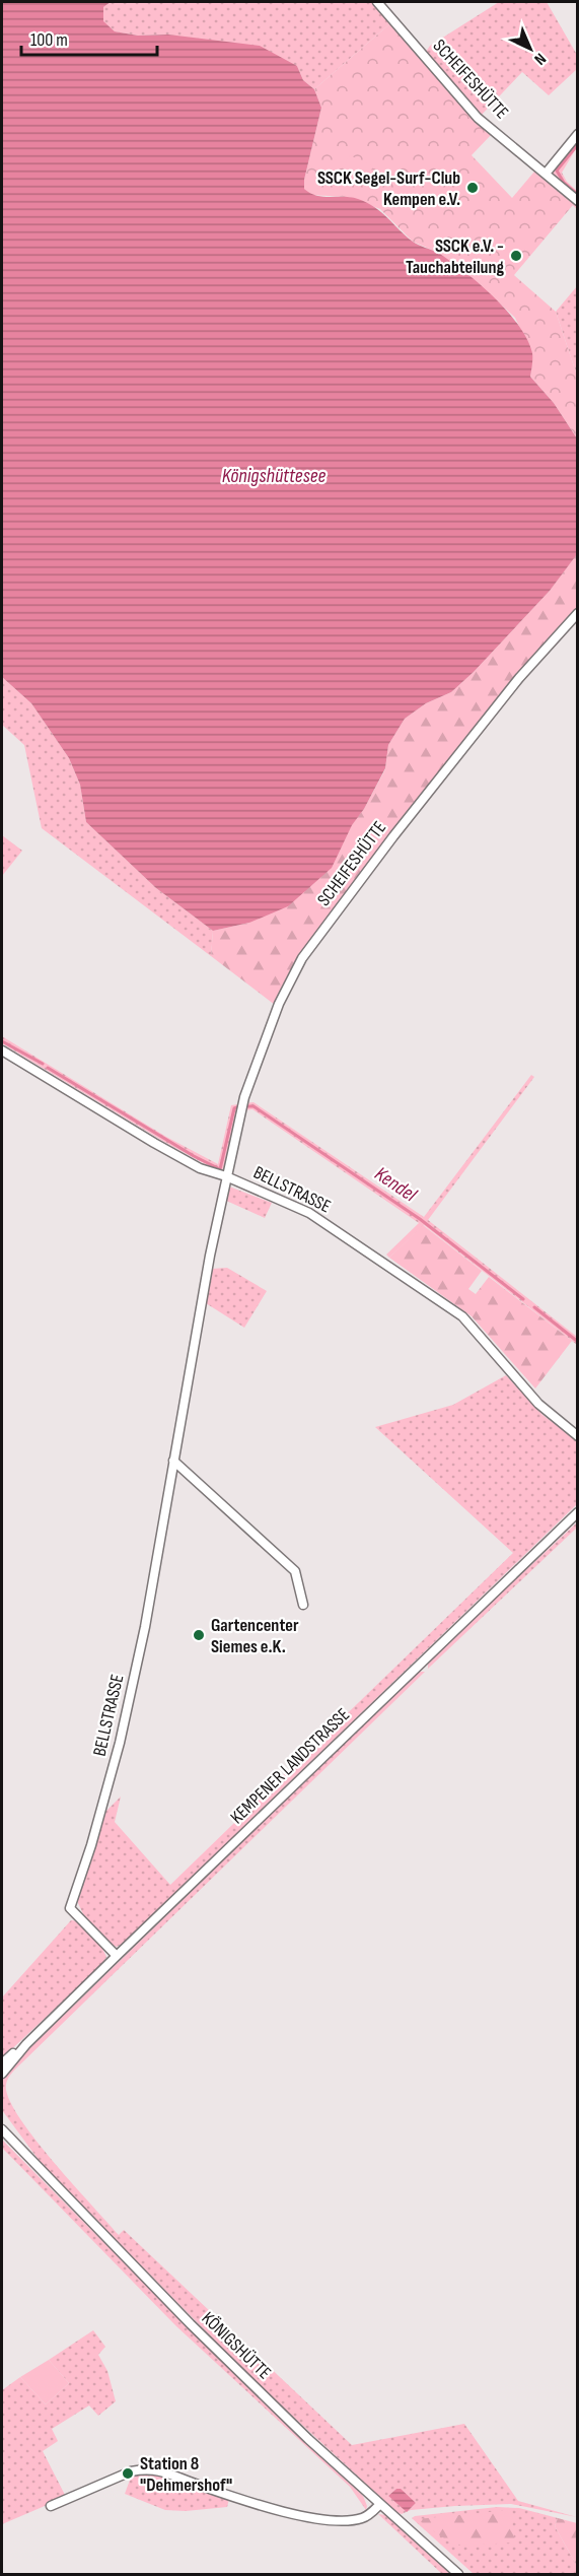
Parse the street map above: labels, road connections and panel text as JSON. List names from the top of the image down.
{
  "streets": {
    "street": [
      "SCHEIFESHÜTTE",
      "BELLSTRASSE",
      "KEMPENER LANDSTRASSE",
      "KÖNIGSHÜTTE"
    ]
  },
  "crossings": [
    ["SCHEIFESHÜTTE", "BELLSTRASSE"],
    ["BELLSTRASSE", "KEMPENER LANDSTRASSE"]
  ],
  "water": ["Königshüttesee", "Kendel"],
  "places": [
    "SSCK Segel-Surf-Club Kempen e.V.",
    "SSCK e.V. - Tauchabteilung",
    "Gartencenter Siemes e.K.",
    "Station 8 \"Dehmershof\""
  ],
  "scale_bar": "100 m",
  "north": "bottom right"
}
